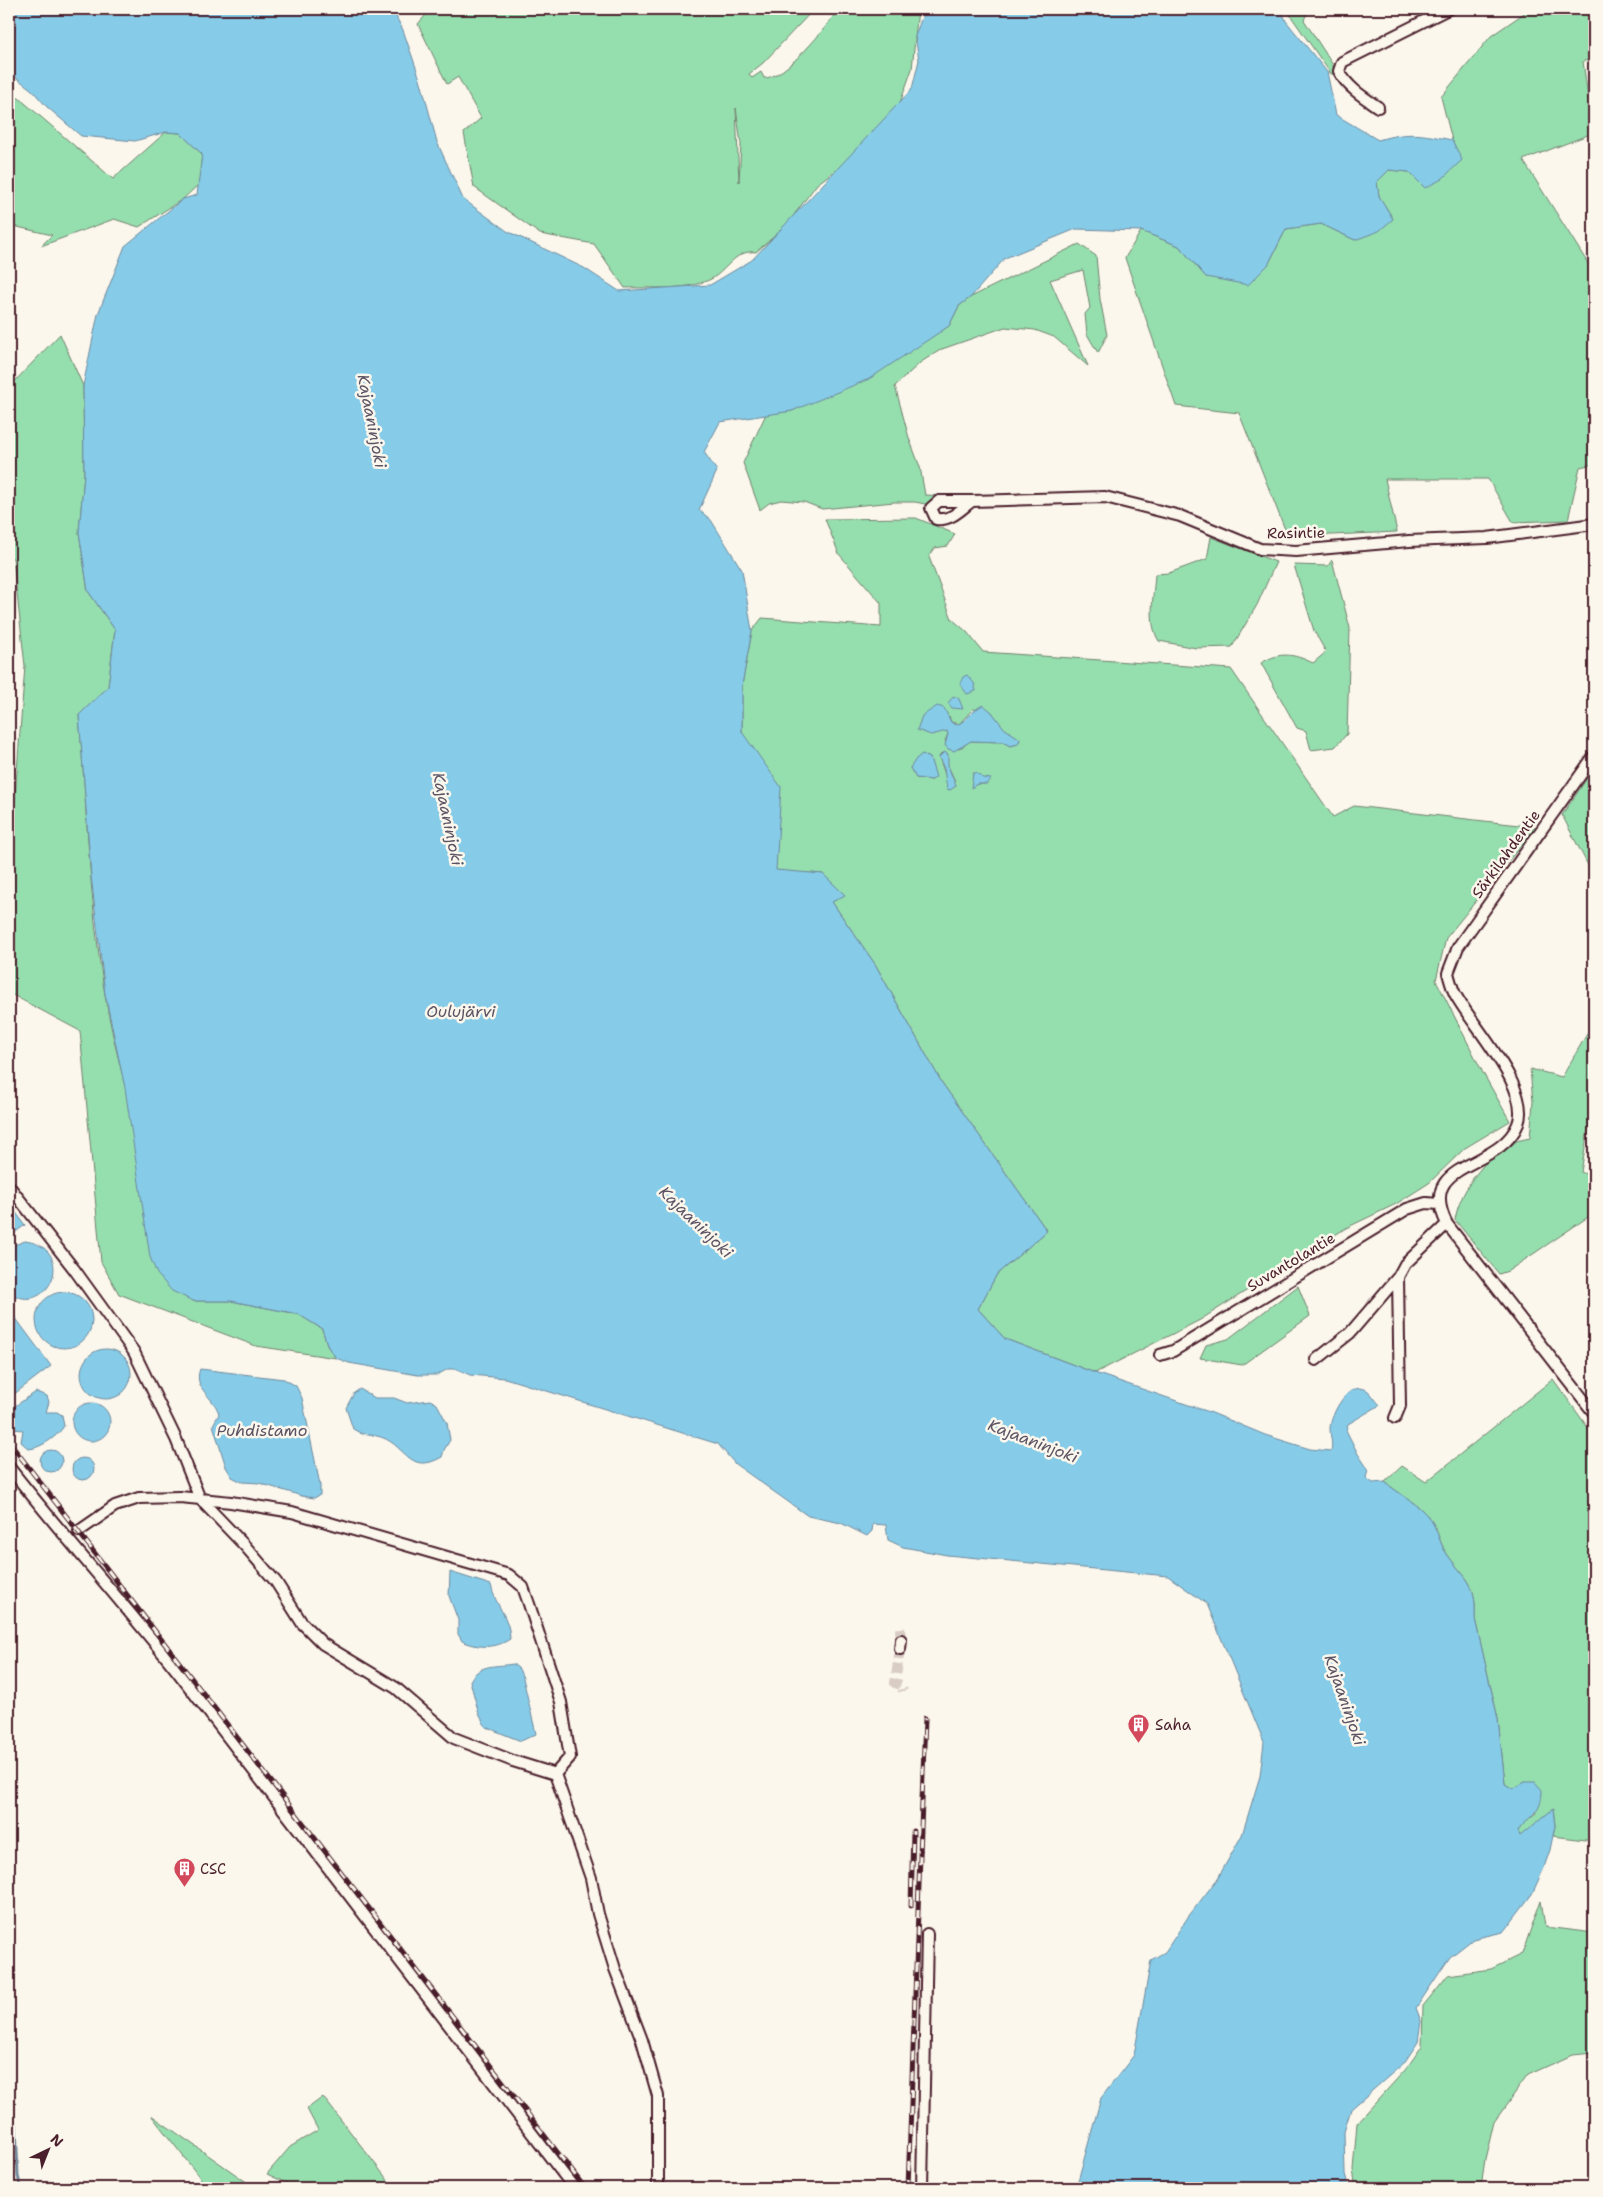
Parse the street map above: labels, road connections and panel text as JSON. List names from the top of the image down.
{
  "streets": {
    "street": ["Rasintie", "Särkilahdentie", "Suvantolantie"]
  },
  "crossings": [
    ["Särkilahdentie", "Suvantolantie"]
  ],
  "water": ["Kajaaninjoki", "Oulujärvi", "Puhdistamo"],
  "places": {
    "building": ["Saha", "CSC"]
  },
  "north": "top right"
}
